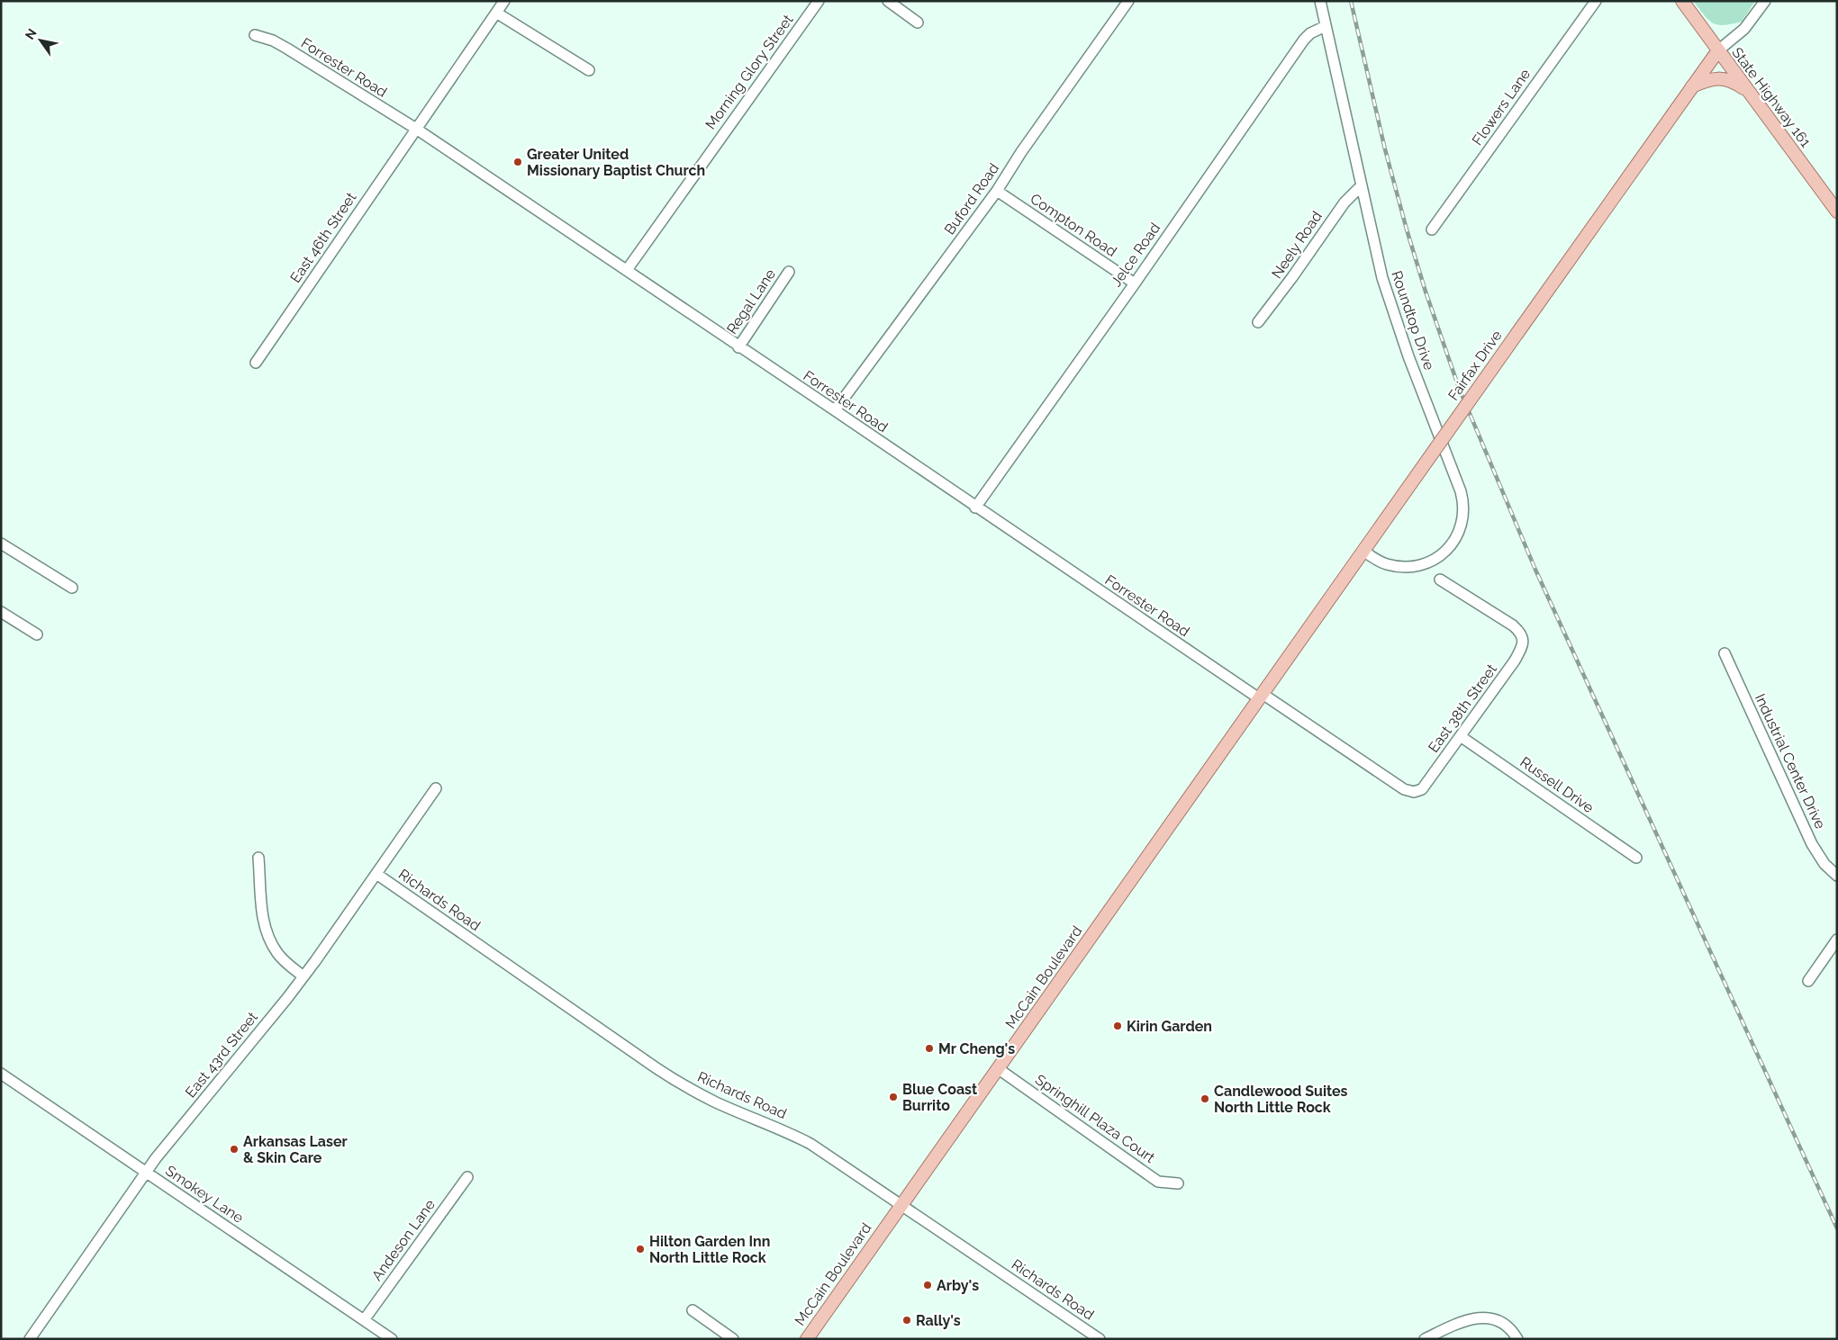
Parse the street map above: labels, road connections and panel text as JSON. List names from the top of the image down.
{
  "streets": {
    "main road": ["State Highway 161", "Fairfax Drive", "McCain Boulevard"],
    "street": [
      "Forrester Road",
      "Morning Glory Street",
      "Flowers Lane",
      "Buford Road",
      "Compton Road",
      "East 46th Street",
      "Neely Road",
      "Jelce Road",
      "Regal Lane",
      "Roundtop Drive",
      "East 38th Street",
      "Industrial Center Drive",
      "Russell Drive",
      "Richards Road",
      "East 43rd Street",
      "Springhill Plaza Court",
      "Smokey Lane",
      "Andeson Lane"
    ]
  },
  "crossings": [
    ["Forrester Road", "Morning Glory Street"],
    ["Forrester Road", "Buford Road"],
    ["Forrester Road", "East 46th Street"],
    ["Forrester Road", "Jelce Road"],
    ["Forrester Road", "Regal Lane"],
    ["Forrester Road", "Fairfax Drive"],
    ["Forrester Road", "East 38th Street"],
    ["Forrester Road", "McCain Boulevard"],
    ["State Highway 161", "Fairfax Drive"],
    ["Buford Road", "Compton Road"],
    ["Compton Road", "Jelce Road"],
    ["Neely Road", "Roundtop Drive"],
    ["Jelce Road", "Roundtop Drive"],
    ["Roundtop Drive", "Fairfax Drive"],
    ["Fairfax Drive", "McCain Boulevard"],
    ["East 38th Street", "Russell Drive"],
    ["Richards Road", "McCain Boulevard"],
    ["Richards Road", "East 43rd Street"],
    ["McCain Boulevard", "Springhill Plaza Court"],
    ["East 43rd Street", "Smokey Lane"],
    ["Smokey Lane", "Andeson Lane"]
  ],
  "places": [
    "Greater United Missionary Baptist Church",
    "Kirin Garden",
    "Mr Cheng's",
    "Blue Coast Burrito",
    "Candlewood Suites North Little Rock",
    "Arkansas Laser & Skin Care",
    "Hilton Garden Inn North Little Rock",
    "Arby's",
    "Rally's"
  ],
  "north": "top left"
}
